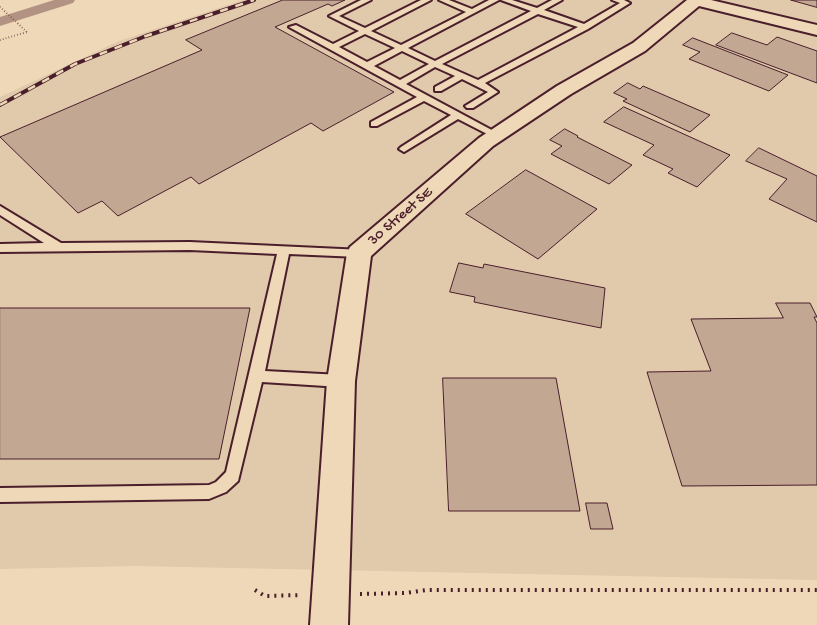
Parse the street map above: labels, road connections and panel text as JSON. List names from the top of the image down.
{
  "streets": {
    "street": ["30 Street SE"]
  }
}
